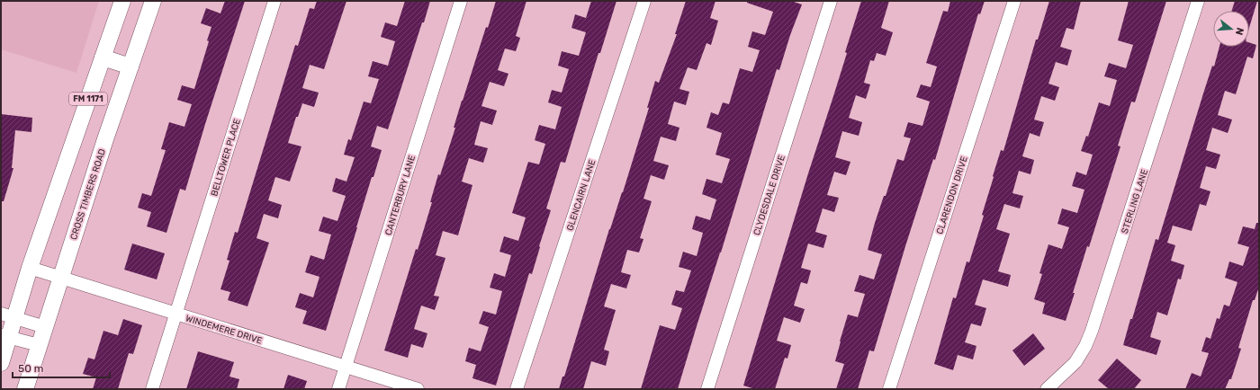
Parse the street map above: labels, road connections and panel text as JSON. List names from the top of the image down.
{
  "streets": {
    "main road": ["FM 1171", "CROSS TIMBERS ROAD"],
    "street": [
      "BELLTOWER PLACE",
      "CANTERBURY LANE",
      "GLENCAIRN LANE",
      "CLYDESDALE DRIVE",
      "CLARENDON DRIVE",
      "STERLING LANE",
      "WINDEMERE DRIVE"
    ]
  },
  "crossings": [
    ["FM 1171", "WINDEMERE DRIVE"],
    ["BELLTOWER PLACE", "WINDEMERE DRIVE"],
    ["CROSS TIMBERS ROAD", "WINDEMERE DRIVE"],
    ["CANTERBURY LANE", "WINDEMERE DRIVE"]
  ],
  "scale_bar": "50 m",
  "north": "right"
}
